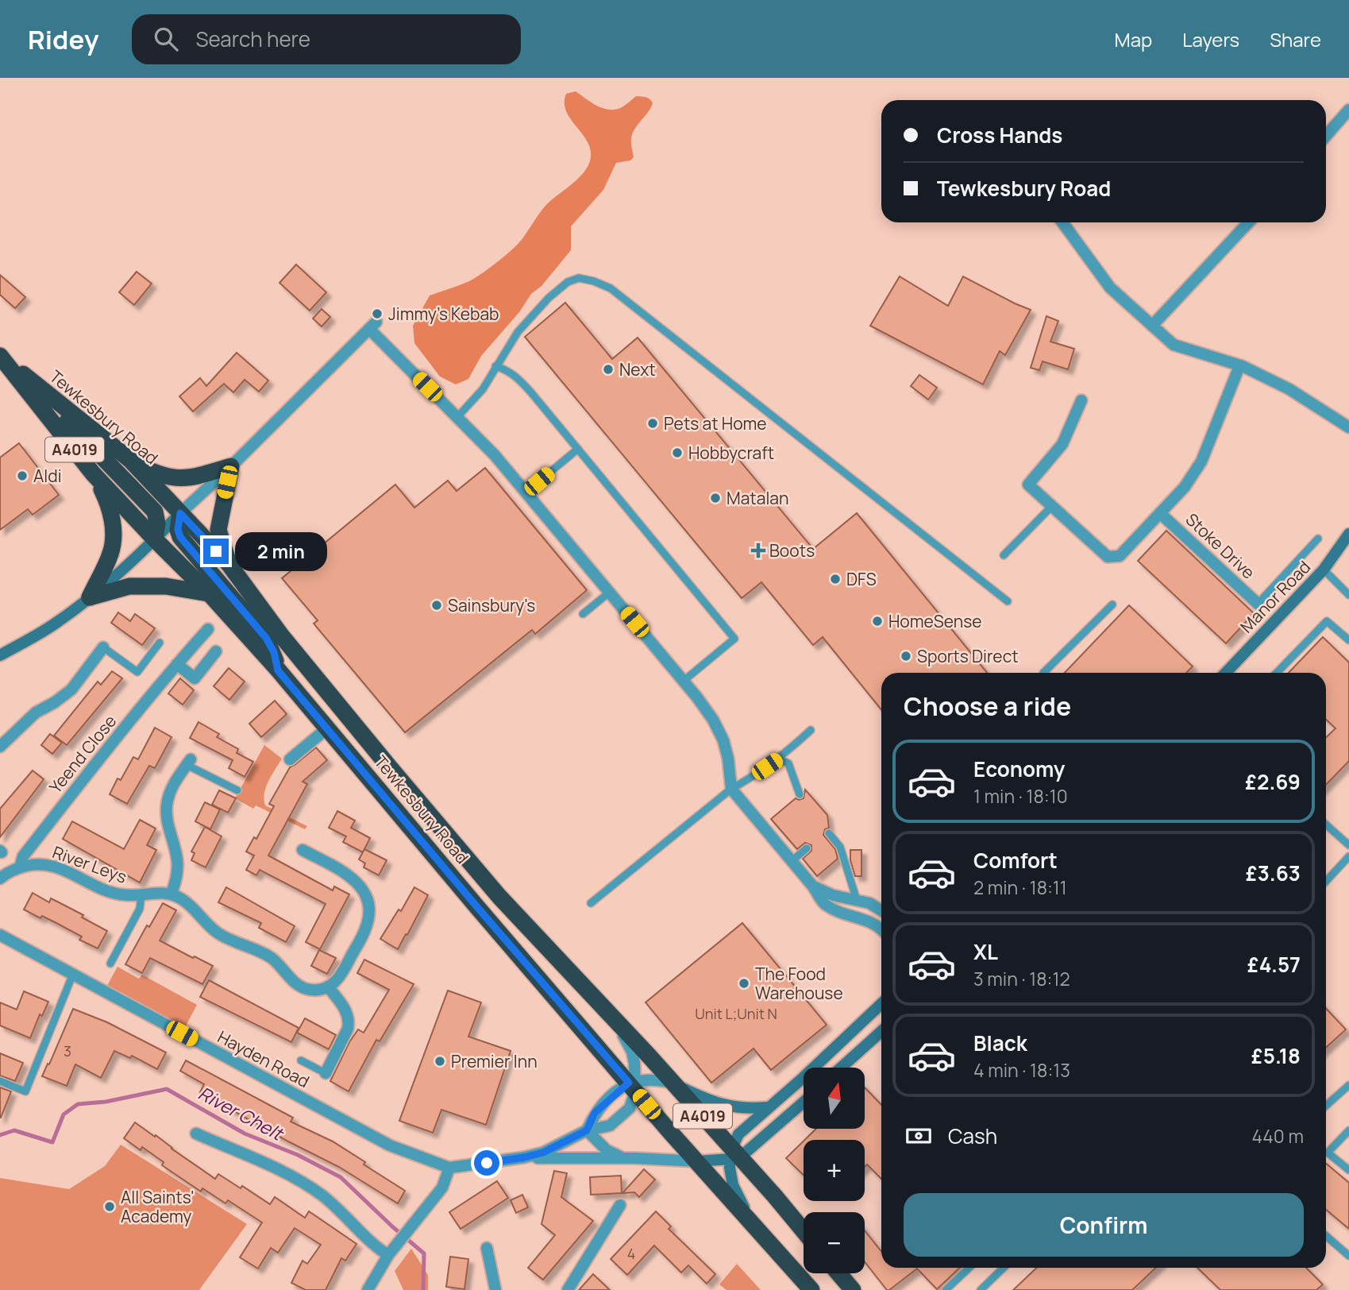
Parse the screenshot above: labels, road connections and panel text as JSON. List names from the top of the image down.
{
  "streets": {
    "highway": ["Tewkesbury Road", "A4019"],
    "street": [
      "Stoke Drive",
      "Manor Road",
      "Yeend Close",
      "River Leys",
      "Hayden Road"
    ]
  },
  "crossings": [
    ["Tewkesbury Road", "Hayden Road"],
    ["Yeend Close", "River Leys"]
  ],
  "water": ["River Chelt"],
  "places": {
    "other": [
      "Jimmy's Kebab",
      "Next",
      "Pets at Home",
      "Hobbycraft",
      "Aldi",
      "Matalan",
      "DFS",
      "Sainsbury's",
      "HomeSense",
      "Sports Direct",
      "The Food Warehouse",
      "Premier Inn",
      "All Saints' Academy"
    ],
    "health": ["Boots"]
  },
  "house_numbers": ["Unit L;Unit N", "3", "4"],
  "north": "top",
  "page": {
    "header": "Ridey",
    "search": "Search here",
    "nav": ["Map", "Layers", "Share"],
    "banner": ["Cross Hands", "Tewkesbury Road"],
    "bubble": "2 min",
    "heading": "Choose a ride",
    "list": [
      {
        "name": "Economy",
        "note": "1 min · 18:10",
        "value": "£2.69"
      },
      {
        "name": "Comfort",
        "note": "2 min · 18:11",
        "value": "£3.63"
      },
      {
        "name": "XL",
        "note": "3 min · 18:12",
        "value": "£4.57"
      },
      {
        "name": "Black",
        "note": "4 min · 18:13",
        "value": "£5.18"
      }
    ],
    "map_buttons": ["+", "−"],
    "pay": ["Cash", "440 m"],
    "buttons": "Confirm"
  }
}
